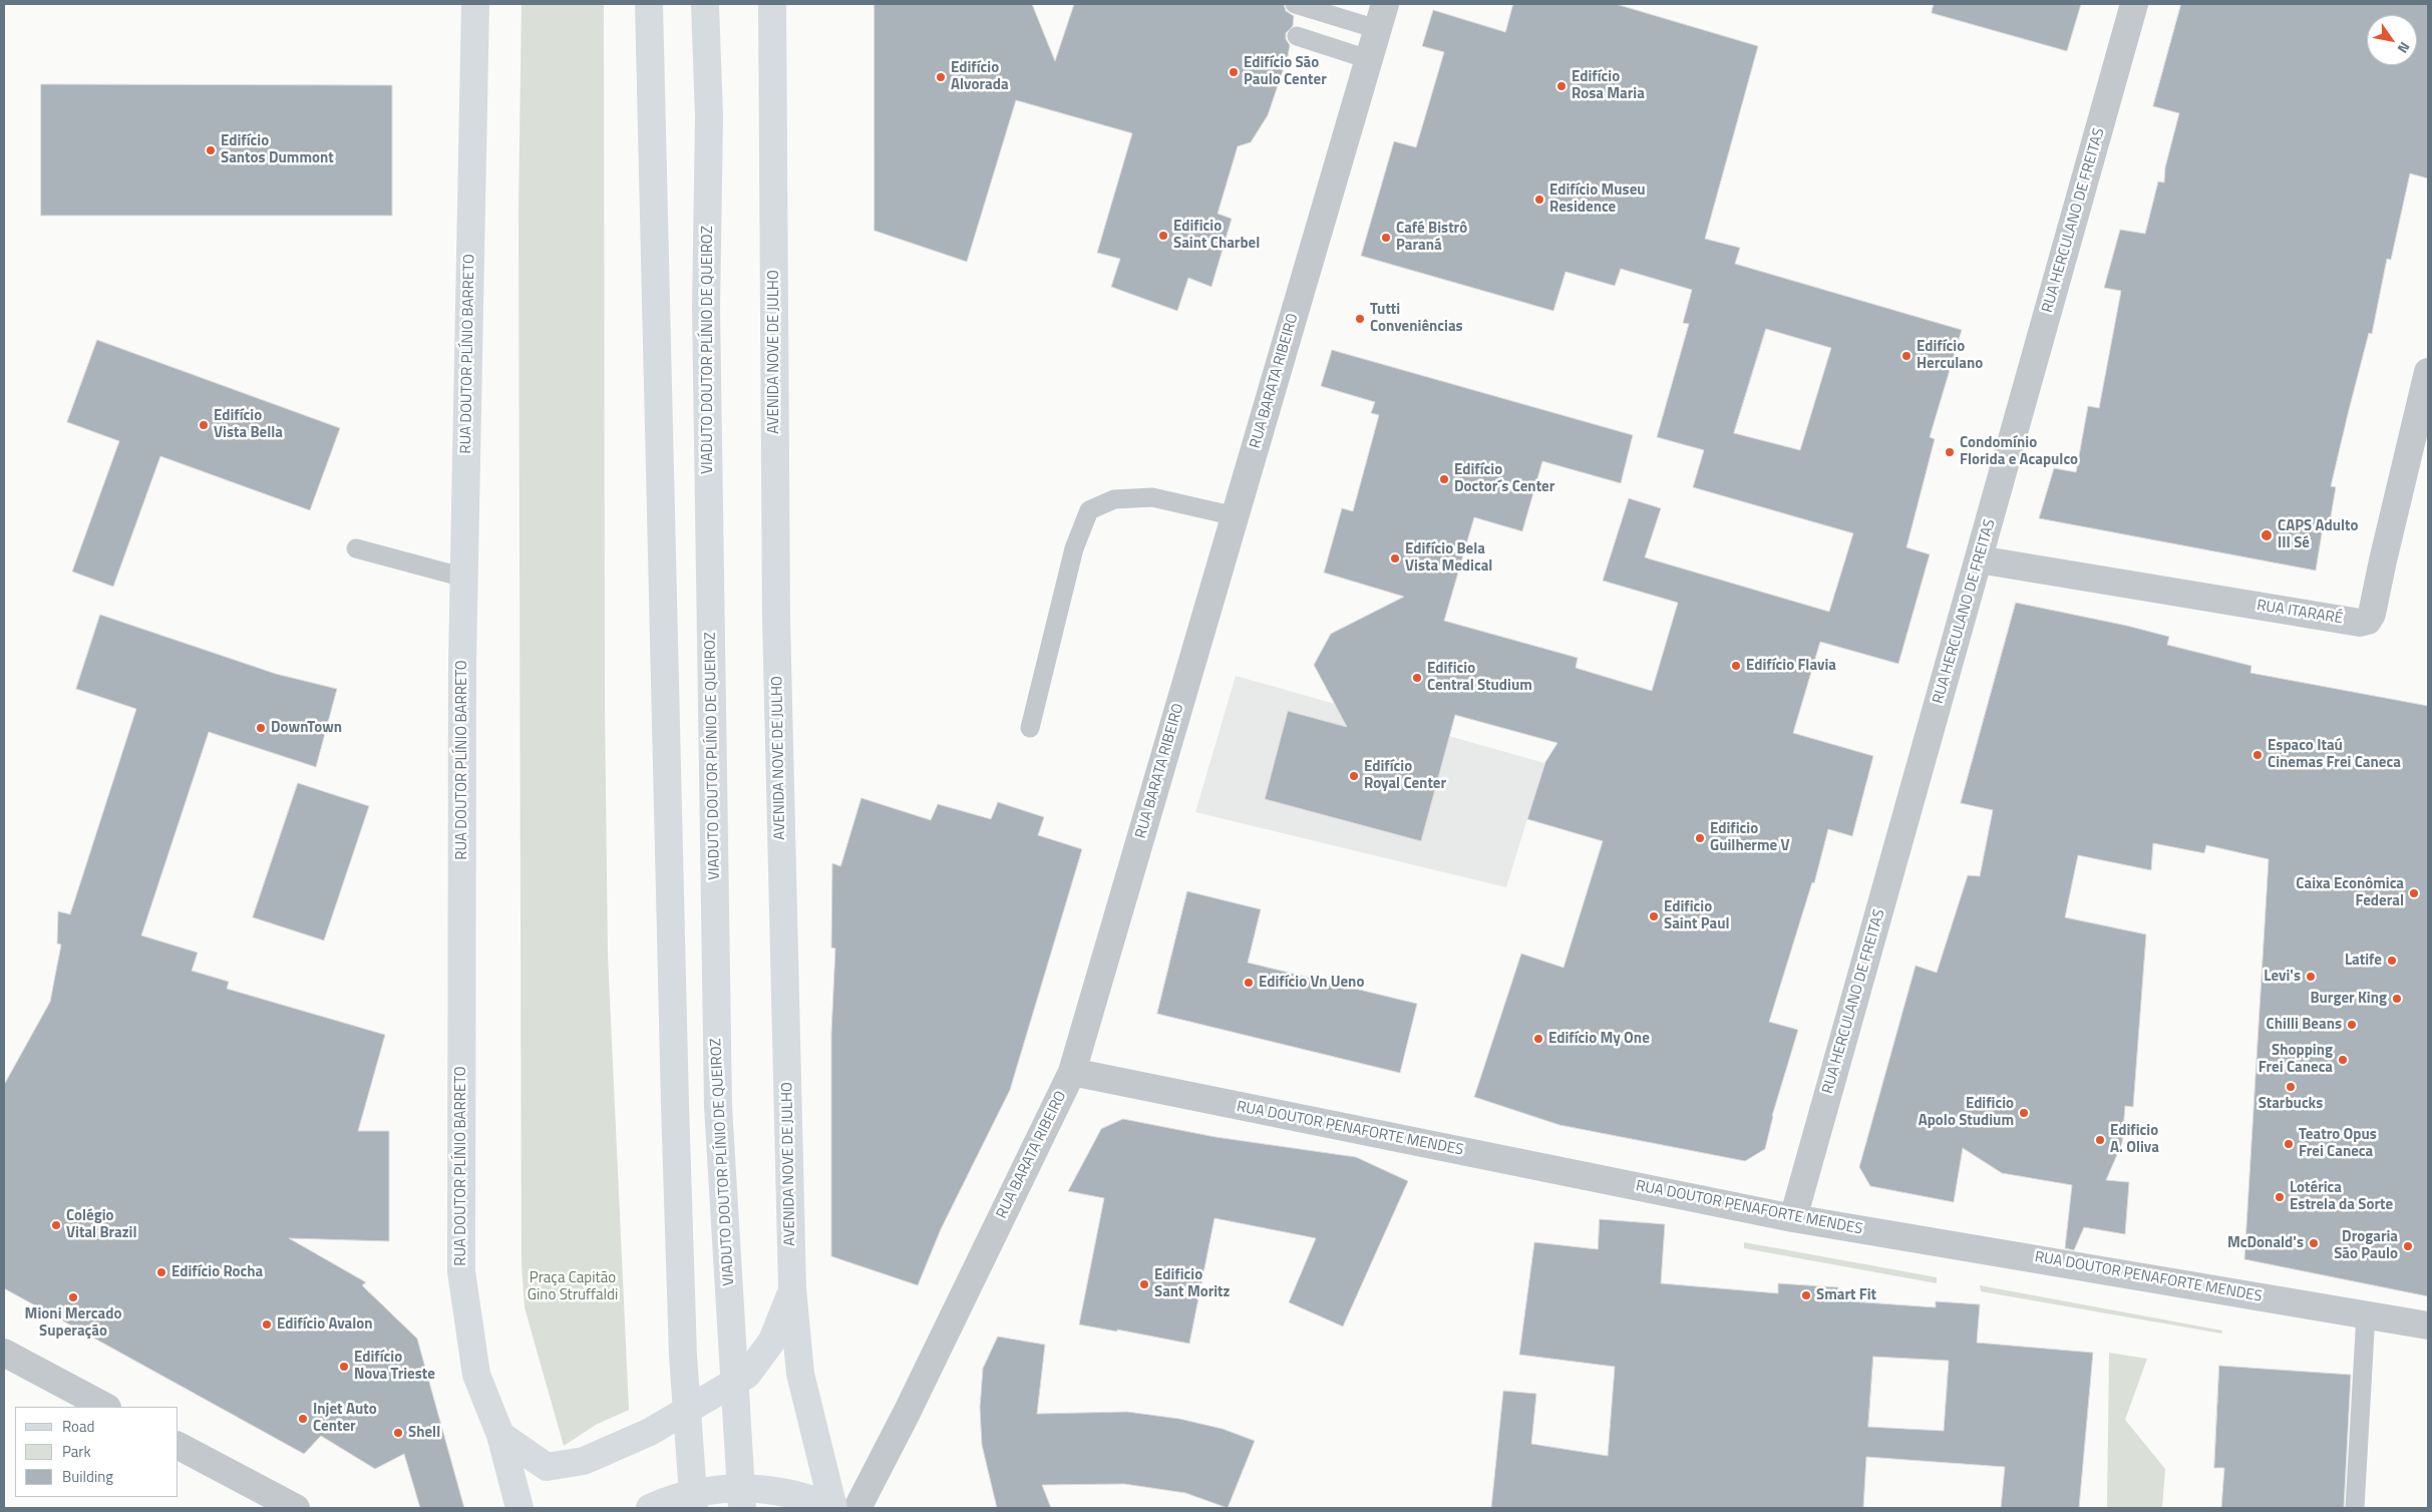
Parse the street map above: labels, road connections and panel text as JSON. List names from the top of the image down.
{
  "streets": {
    "main road": ["VIADUTO DOUTOR PLÍNIO DE QUEIROZ", "AVENIDA NOVE DE JULHO", "RUA DOUTOR PLÍNIO BARRETO"],
    "street": [
      "RUA HERCULANO DE FREITAS",
      "RUA BARATA RIBEIRO",
      "RUA ITARARÉ",
      "RUA DOUTOR PENAFORTE MENDES"
    ]
  },
  "crossings": [
    ["RUA HERCULANO DE FREITAS", "RUA ITARARÉ"],
    ["RUA HERCULANO DE FREITAS", "RUA DOUTOR PENAFORTE MENDES"],
    ["RUA BARATA RIBEIRO", "RUA DOUTOR PENAFORTE MENDES"]
  ],
  "parks": ["Praça Capitão Gino Struffaldi"],
  "places": [
    "Edifício São Paulo Center",
    "Edifício Alvorada",
    "Edifício Rosa Maria",
    "Edifício Santos Dummont",
    "Edifício Museu Residence",
    "Edificio Saint Charbel",
    "Café Bistrô Paraná",
    "Tutti Conveniências",
    "Edifício Herculano",
    "Edifício Vista Bella",
    "Condomínio Florida e Acapulco",
    "Edifício Doctor´s Center",
    "CAPS Adulto III Sé",
    "Edifício Bela Vista Medical",
    "Edifício Flavia",
    "Edificio Central Studium",
    "DownTown",
    "Espaco Itaú Cinemas Frei Caneca",
    "Edifício Royal Center",
    "Edificio Guilherme V",
    "Caixa Econômica Federal",
    "Edificio Saint Paul",
    "Latife",
    "Levi's",
    "Edifício Vn Ueno",
    "Burger King",
    "Chilli Beans",
    "Edifício My One",
    "Shopping Frei Caneca",
    "Starbucks",
    "Edificio Apolo Studium",
    "Edificio A. Oliva",
    "Teatro Opus Frei Caneca",
    "Lotérica Estrela da Sorte",
    "Colégio Vital Brazil",
    "McDonald's",
    "Drogaria São Paulo",
    "Edifício Rocha",
    "Edificio Sant Moritz",
    "Smart Fit",
    "Mioni Mercado Superação",
    "Edifício Avalon",
    "Edifício Nova Trieste",
    "Injet Auto Center",
    "Shell"
  ],
  "legend": ["Road", "Park", "Building"],
  "north": "bottom right"
}
